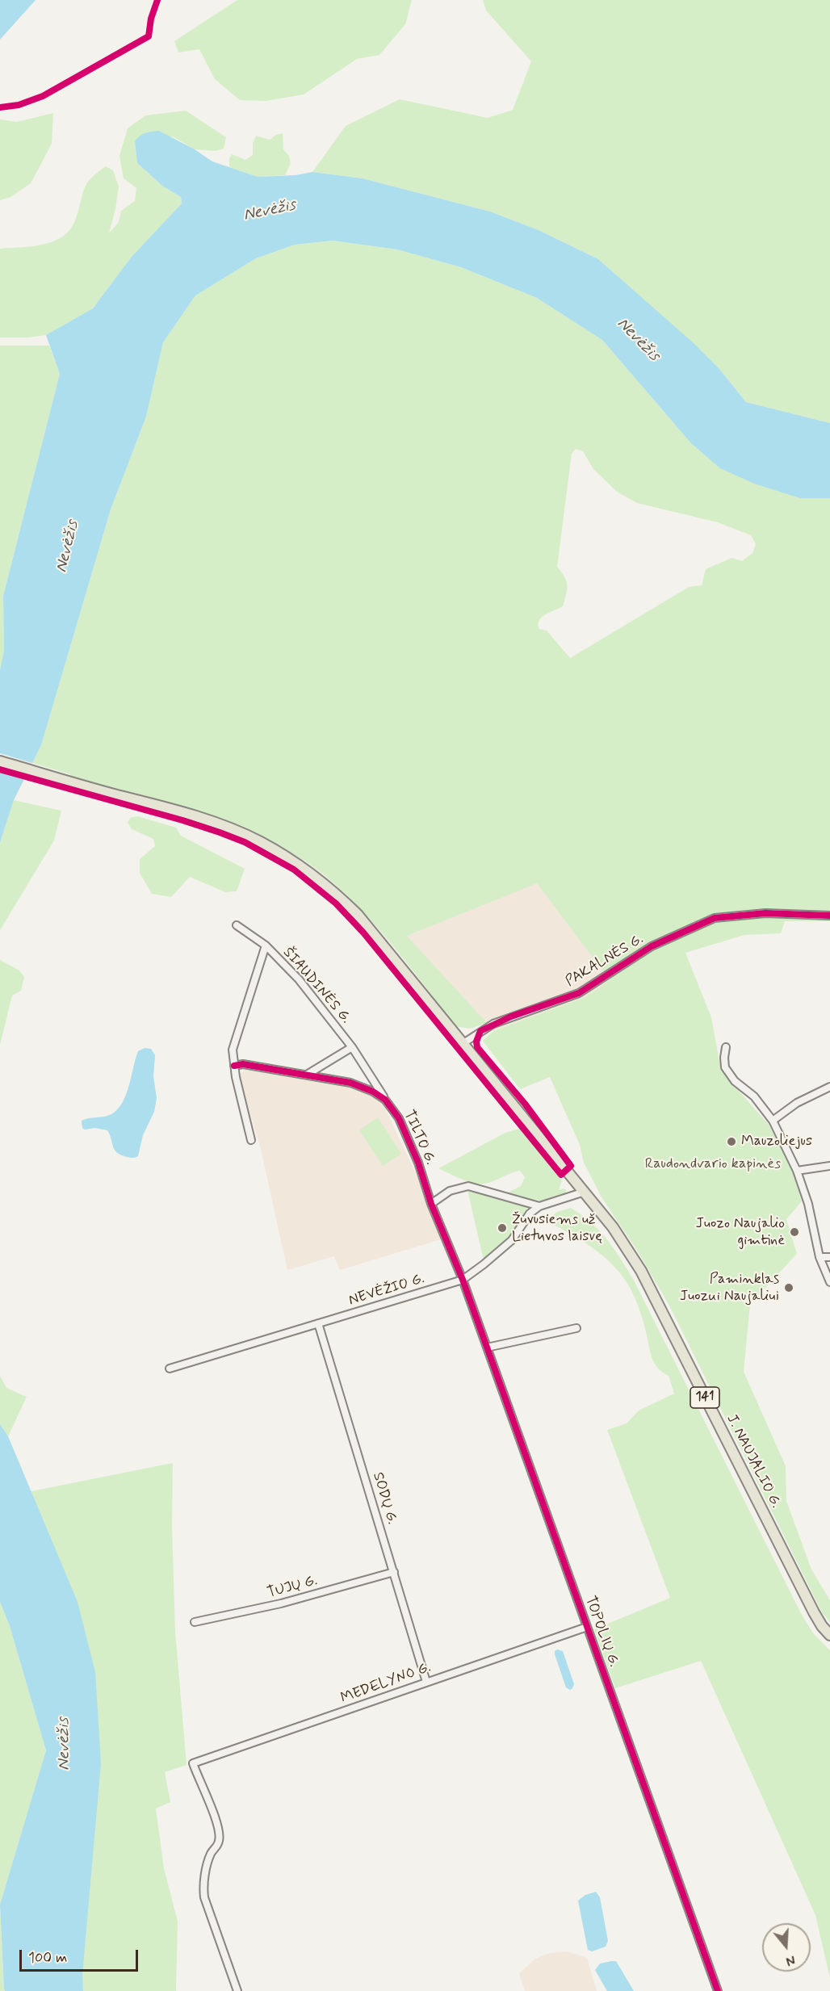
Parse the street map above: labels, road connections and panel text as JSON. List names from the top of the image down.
{
  "streets": {
    "main road": ["141", "J. NAUJALIO G."],
    "street": [
      "PAKALNĖS G.",
      "ŠIAUDINĖS G.",
      "TILTO G.",
      "NEVĖŽIO G.",
      "SODŲ G.",
      "TUJŲ G.",
      "TOPOLIŲ G.",
      "MEDELYNO G."
    ]
  },
  "crossings": [
    ["PAKALNĖS G.", "141"],
    ["PAKALNĖS G.", "J. NAUJALIO G."],
    ["ŠIAUDINĖS G.", "TILTO G."],
    ["TILTO G.", "NEVĖŽIO G."],
    ["TILTO G.", "TOPOLIŲ G."],
    ["NEVĖŽIO G.", "J. NAUJALIO G."],
    ["NEVĖŽIO G.", "SODŲ G."],
    ["NEVĖŽIO G.", "TOPOLIŲ G."],
    ["141", "J. NAUJALIO G."],
    ["SODŲ G.", "TUJŲ G."],
    ["SODŲ G.", "MEDELYNO G."],
    ["TOPOLIŲ G.", "MEDELYNO G."]
  ],
  "water": ["Nevėžis"],
  "parks": ["Raudondvario kapinės"],
  "places": [
    "Mauzoliejus",
    "Žuvusiems už Lietuvos laisvę",
    "Juozo Naujalio gimtinė",
    "Paminklas Juozui Naujaliui"
  ],
  "scale_bar": "100 m",
  "north": "bottom"
}
